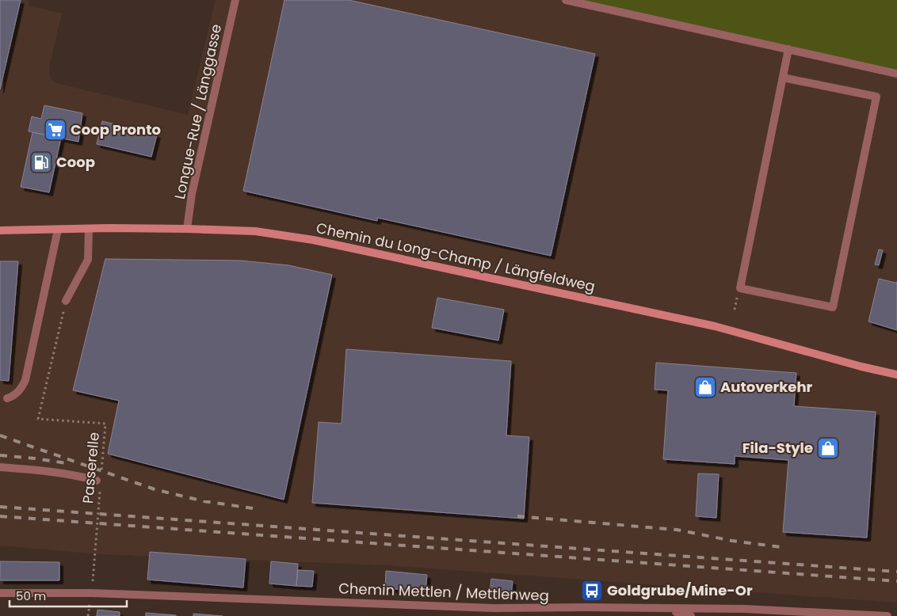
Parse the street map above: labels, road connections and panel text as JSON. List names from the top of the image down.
{
  "streets": {
    "main road": ["Chemin du Long-Champ / Längfeldweg"],
    "street": ["Longue-Rue / Länggasse", "Chemin Mettlen / Mettlenweg"],
    "path": ["Passerelle"]
  },
  "crossings": [
    ["Longue-Rue / Länggasse", "Chemin du Long-Champ / Längfeldweg"]
  ],
  "places": {
    "supermarket": ["Coop Pronto"],
    "fuel station": ["Coop"],
    "shop": ["Autoverkehr", "Fila-Style"],
    "bus stop": ["Goldgrube/Mine-Or"]
  },
  "scale_bar": "50 m"
}
